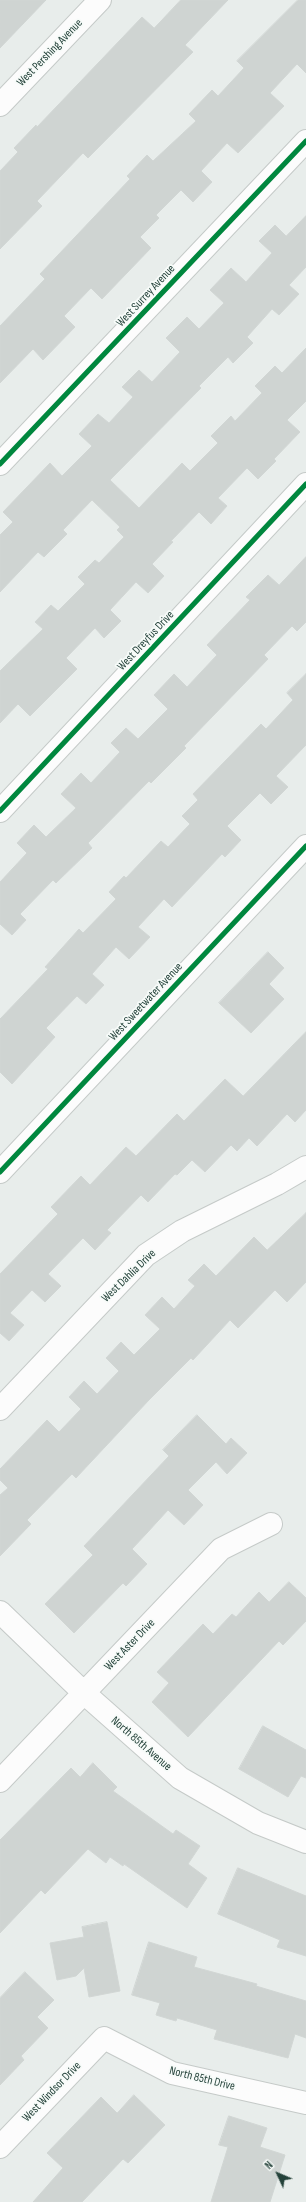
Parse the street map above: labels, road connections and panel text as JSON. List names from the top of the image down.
{
  "streets": {
    "street": [
      "West Pershing Avenue",
      "West Surrey Avenue",
      "West Dreyfus Drive",
      "West Sweetwater Avenue",
      "West Dahlia Drive",
      "West Aster Drive",
      "North 85th Avenue",
      "North 85th Drive",
      "West Windsor Drive"
    ]
  },
  "crossings": [
    ["West Aster Drive", "North 85th Avenue"],
    ["North 85th Drive", "West Windsor Drive"]
  ],
  "north": "top left"
}
